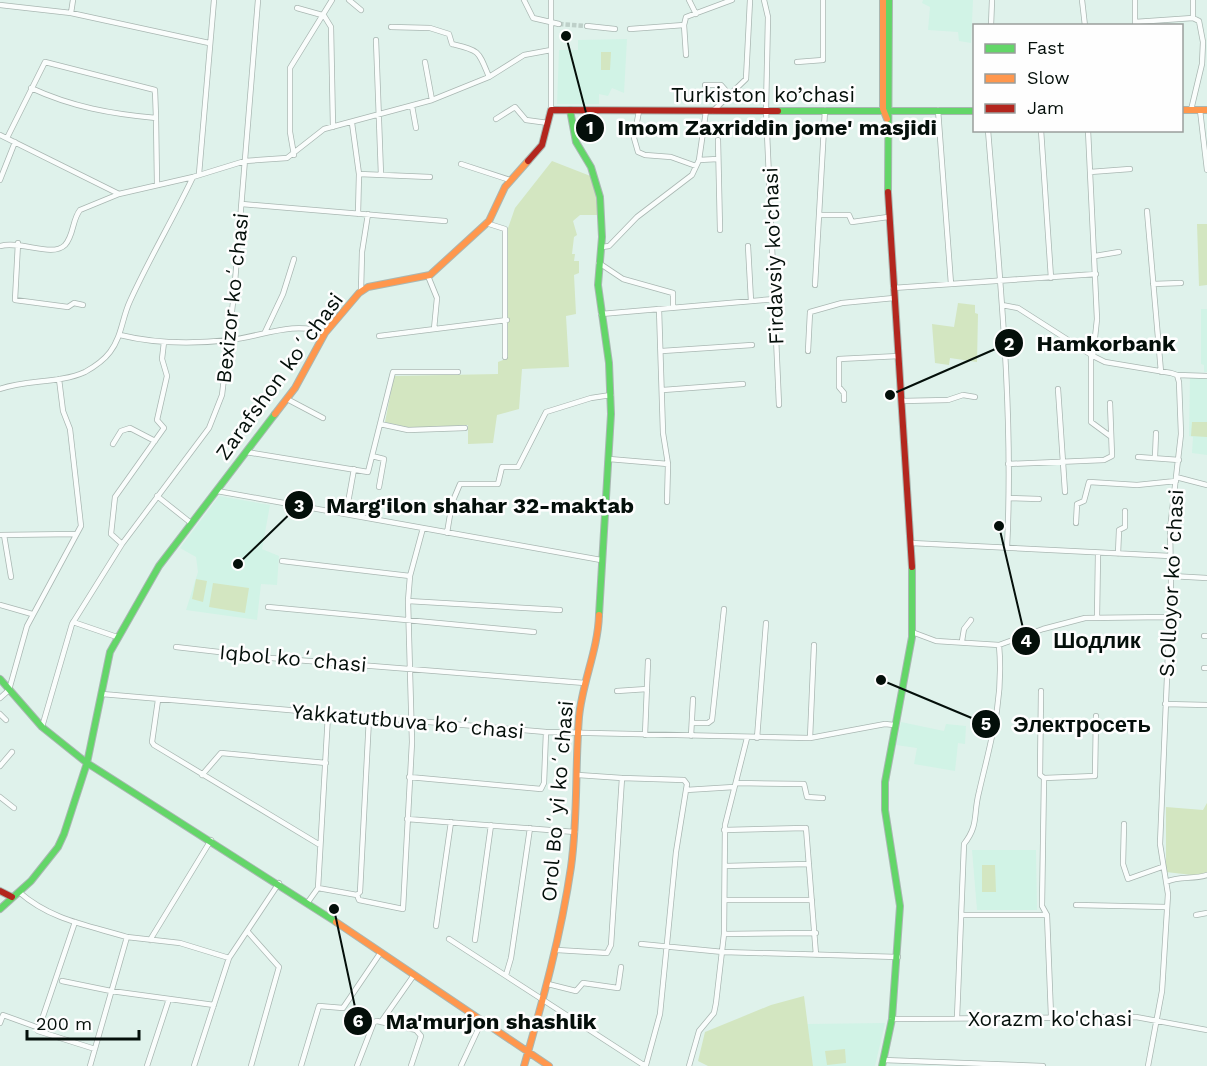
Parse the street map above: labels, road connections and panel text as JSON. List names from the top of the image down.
{
  "streets": {
    "main road": ["Turkiston ko’chasi", "Zarafshon koʻchasi", "Orol Boʻyi koʻchasi"],
    "street": [
      "Firdavsiy ko'chasi",
      "Bexizor koʻchasi",
      "S.Olloyor koʻchasi",
      "Iqbol koʻchasi",
      "Yakkatutbuva koʻchasi",
      "Xorazm ko'chasi"
    ]
  },
  "crossings": [
    ["Turkiston ko’chasi", "Firdavsiy ko'chasi"],
    ["Turkiston ko’chasi", "Zarafshon koʻchasi"],
    ["Turkiston ko’chasi", "Orol Boʻyi koʻchasi"],
    ["Zarafshon koʻchasi", "Yakkatutbuva koʻchasi"],
    ["S.Olloyor koʻchasi", "Xorazm ko'chasi"],
    ["Iqbol koʻchasi", "Orol Boʻyi koʻchasi"],
    ["Yakkatutbuva koʻchasi", "Orol Boʻyi koʻchasi"]
  ],
  "places": [
    "Imom Zaxriddin jome' masjidi",
    "Hamkorbank",
    "Шодлик",
    "Marg'ilon shahar 32-maktab",
    "Электросеть",
    "Ma'murjon shashlik"
  ],
  "legend": ["Fast", "Slow", "Jam"],
  "scale_bar": "200 m"
}
